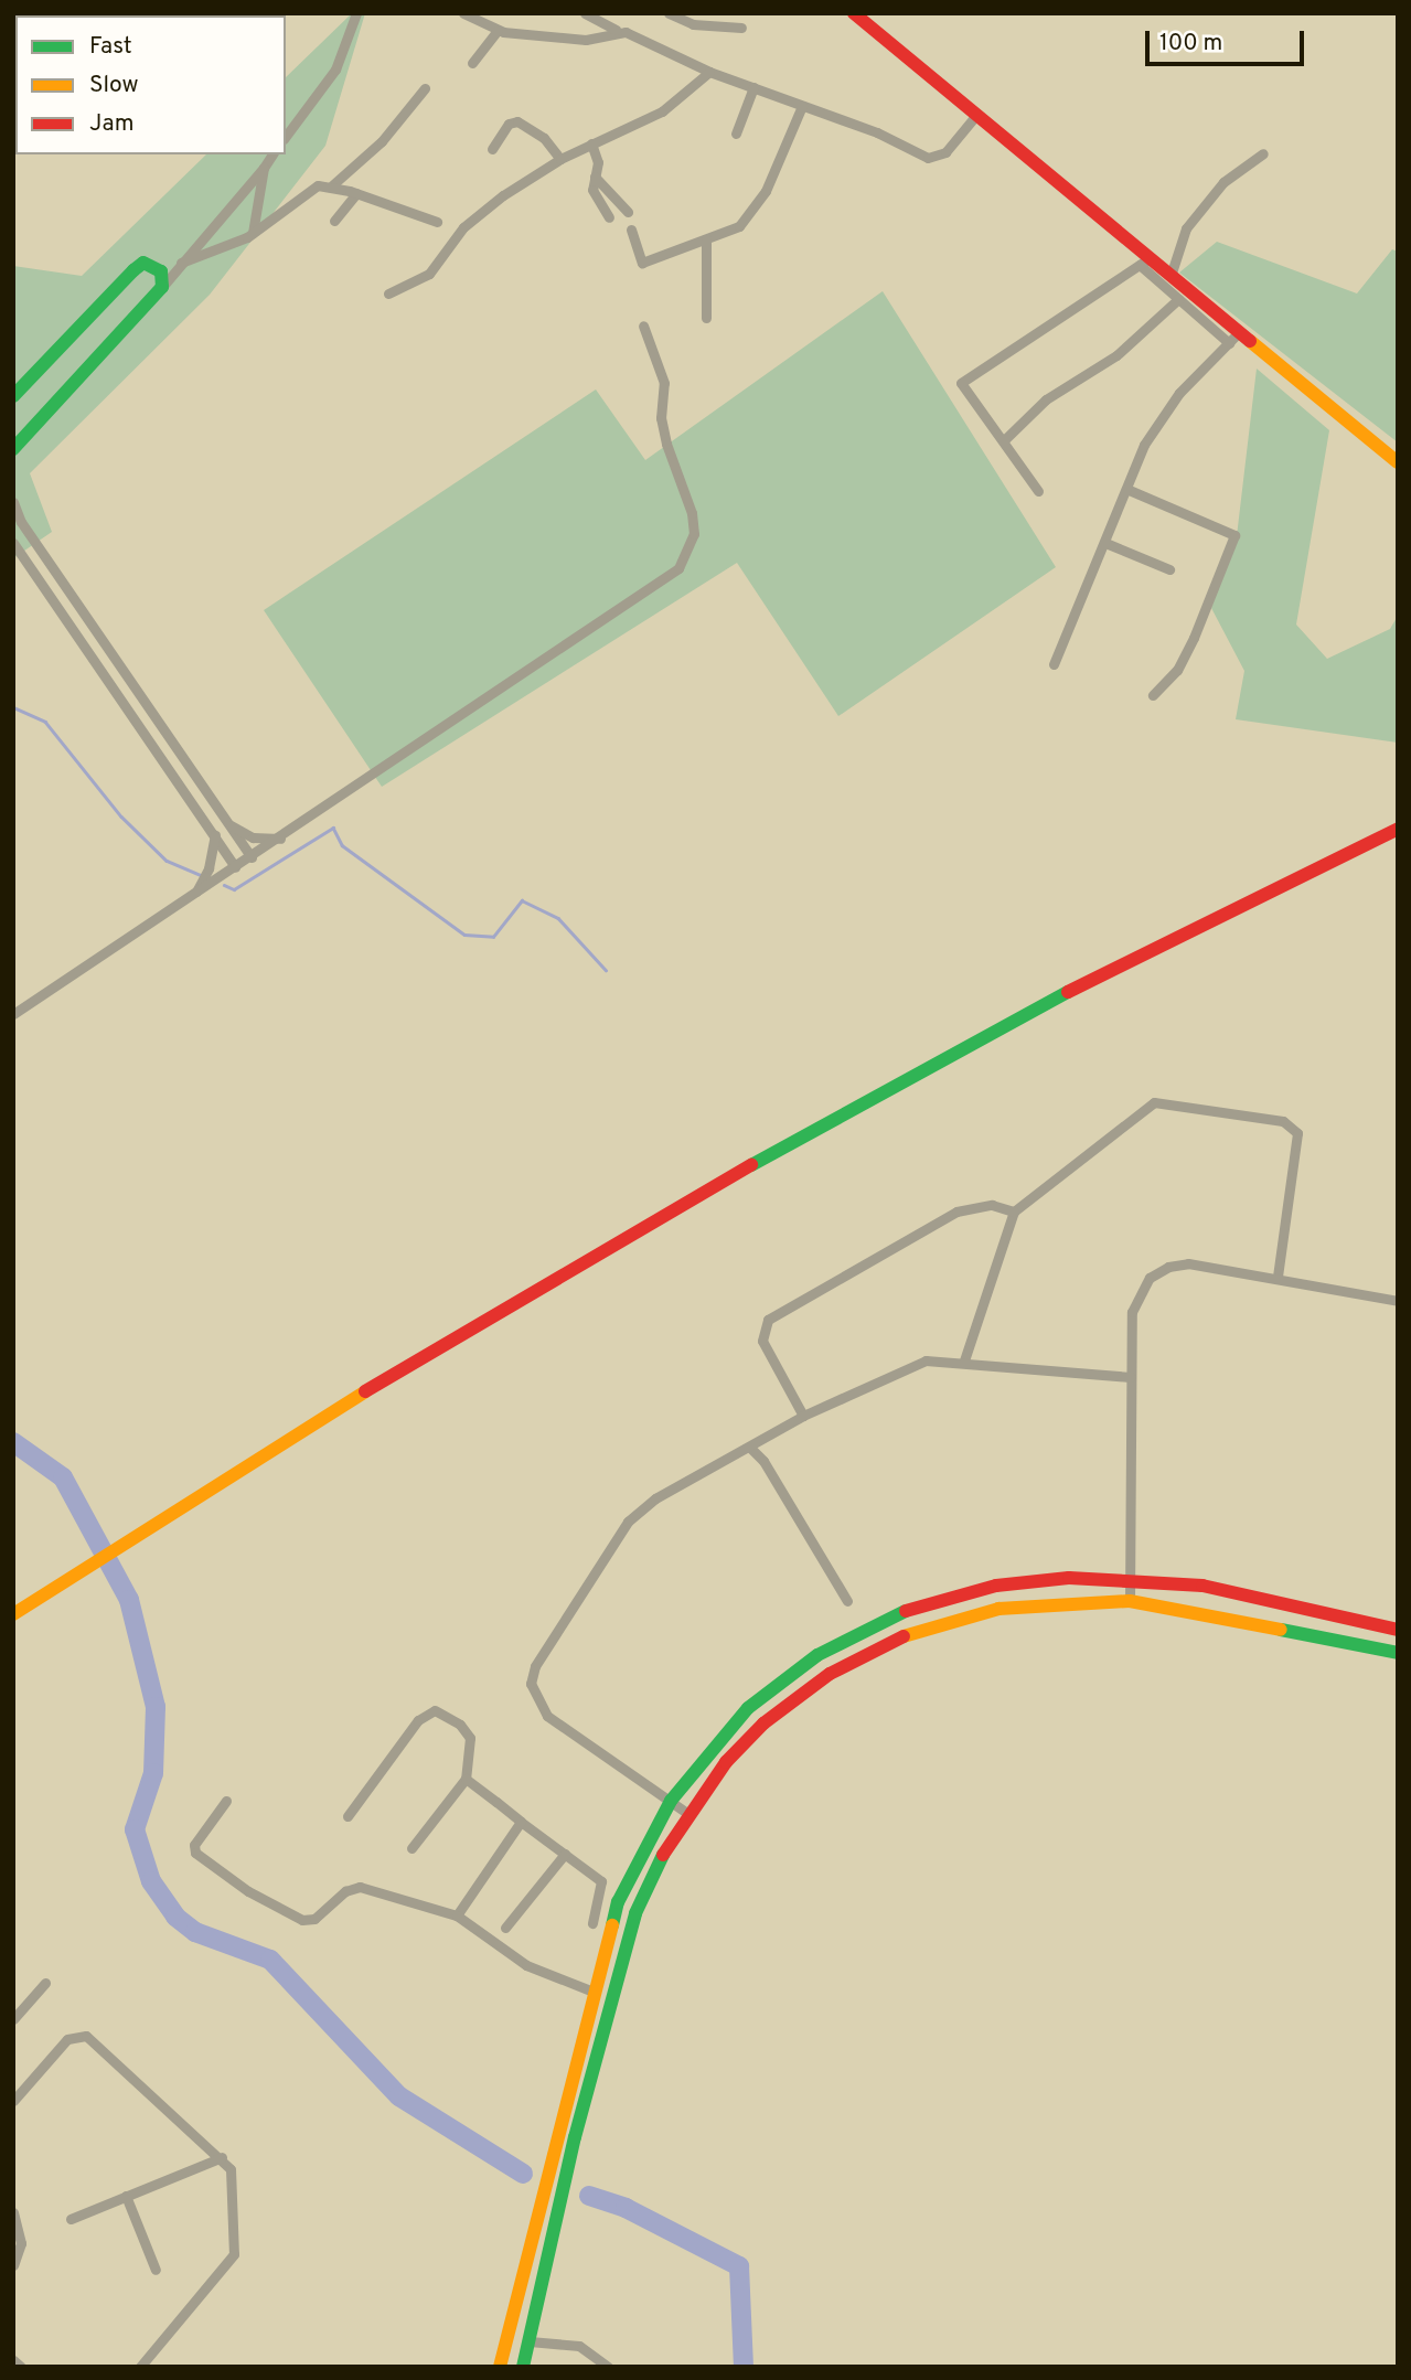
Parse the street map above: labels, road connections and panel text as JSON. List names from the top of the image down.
{
  "legend": ["Fast", "Slow", "Jam"],
  "scale_bar": "100 m"
}
